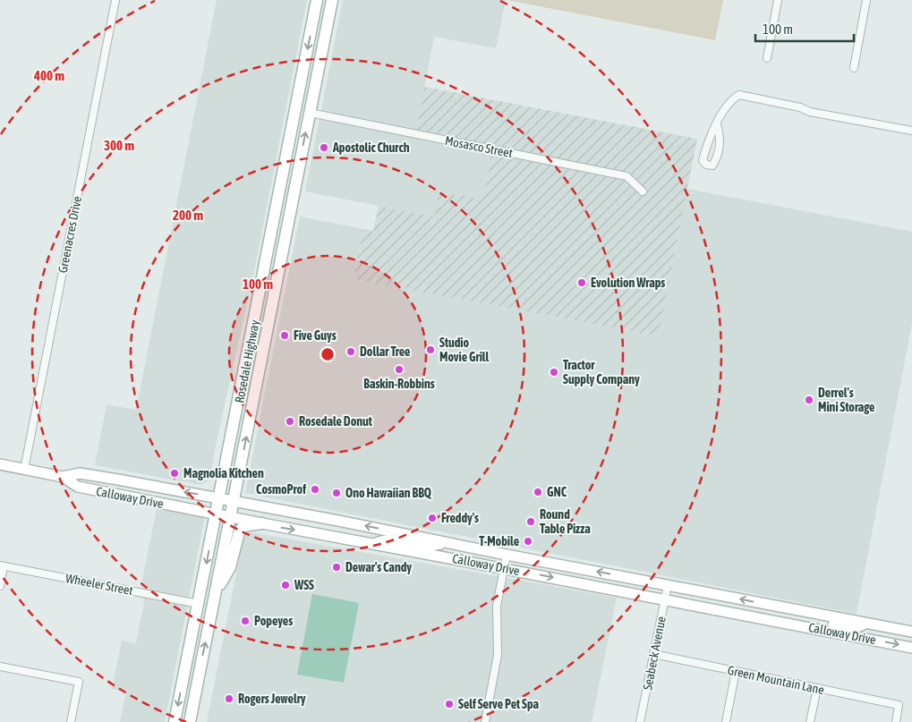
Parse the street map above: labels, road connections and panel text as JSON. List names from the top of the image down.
{
  "streets": {
    "main road": ["Rosedale Highway", "Calloway Drive"],
    "street": [
      "Mosasco Street",
      "Greenacres Drive",
      "Wheeler Street",
      "Seabeck Avenue",
      "Green Mountain Lane"
    ]
  },
  "crossings": [
    ["Mosasco Street", "Rosedale Highway"],
    ["Greenacres Drive", "Calloway Drive"],
    ["Rosedale Highway", "Calloway Drive"],
    ["Rosedale Highway", "Wheeler Street"],
    ["Calloway Drive", "Seabeck Avenue"],
    ["Seabeck Avenue", "Green Mountain Lane"]
  ],
  "places": [
    "Apostolic Church",
    "Evolution Wraps",
    "Five Guys",
    "Studio Movie Grill",
    "Dollar Tree",
    "Baskin-Robbins",
    "Tractor Supply Company",
    "Derrel's Mini Storage",
    "Rosedale Donut",
    "Magnolia Kitchen",
    "CosmoProf",
    "GNC",
    "Ono Hawaiian BBQ",
    "Freddy's",
    "Round Table Pizza",
    "T-Mobile",
    "Dewar's Candy",
    "WSS",
    "Popeyes",
    "Rogers Jewelry",
    "Self Serve Pet Spa"
  ],
  "scale_bar": "100 m",
  "rings": [
    "400 m",
    "300 m",
    "200 m",
    "100 m"
  ]
}
